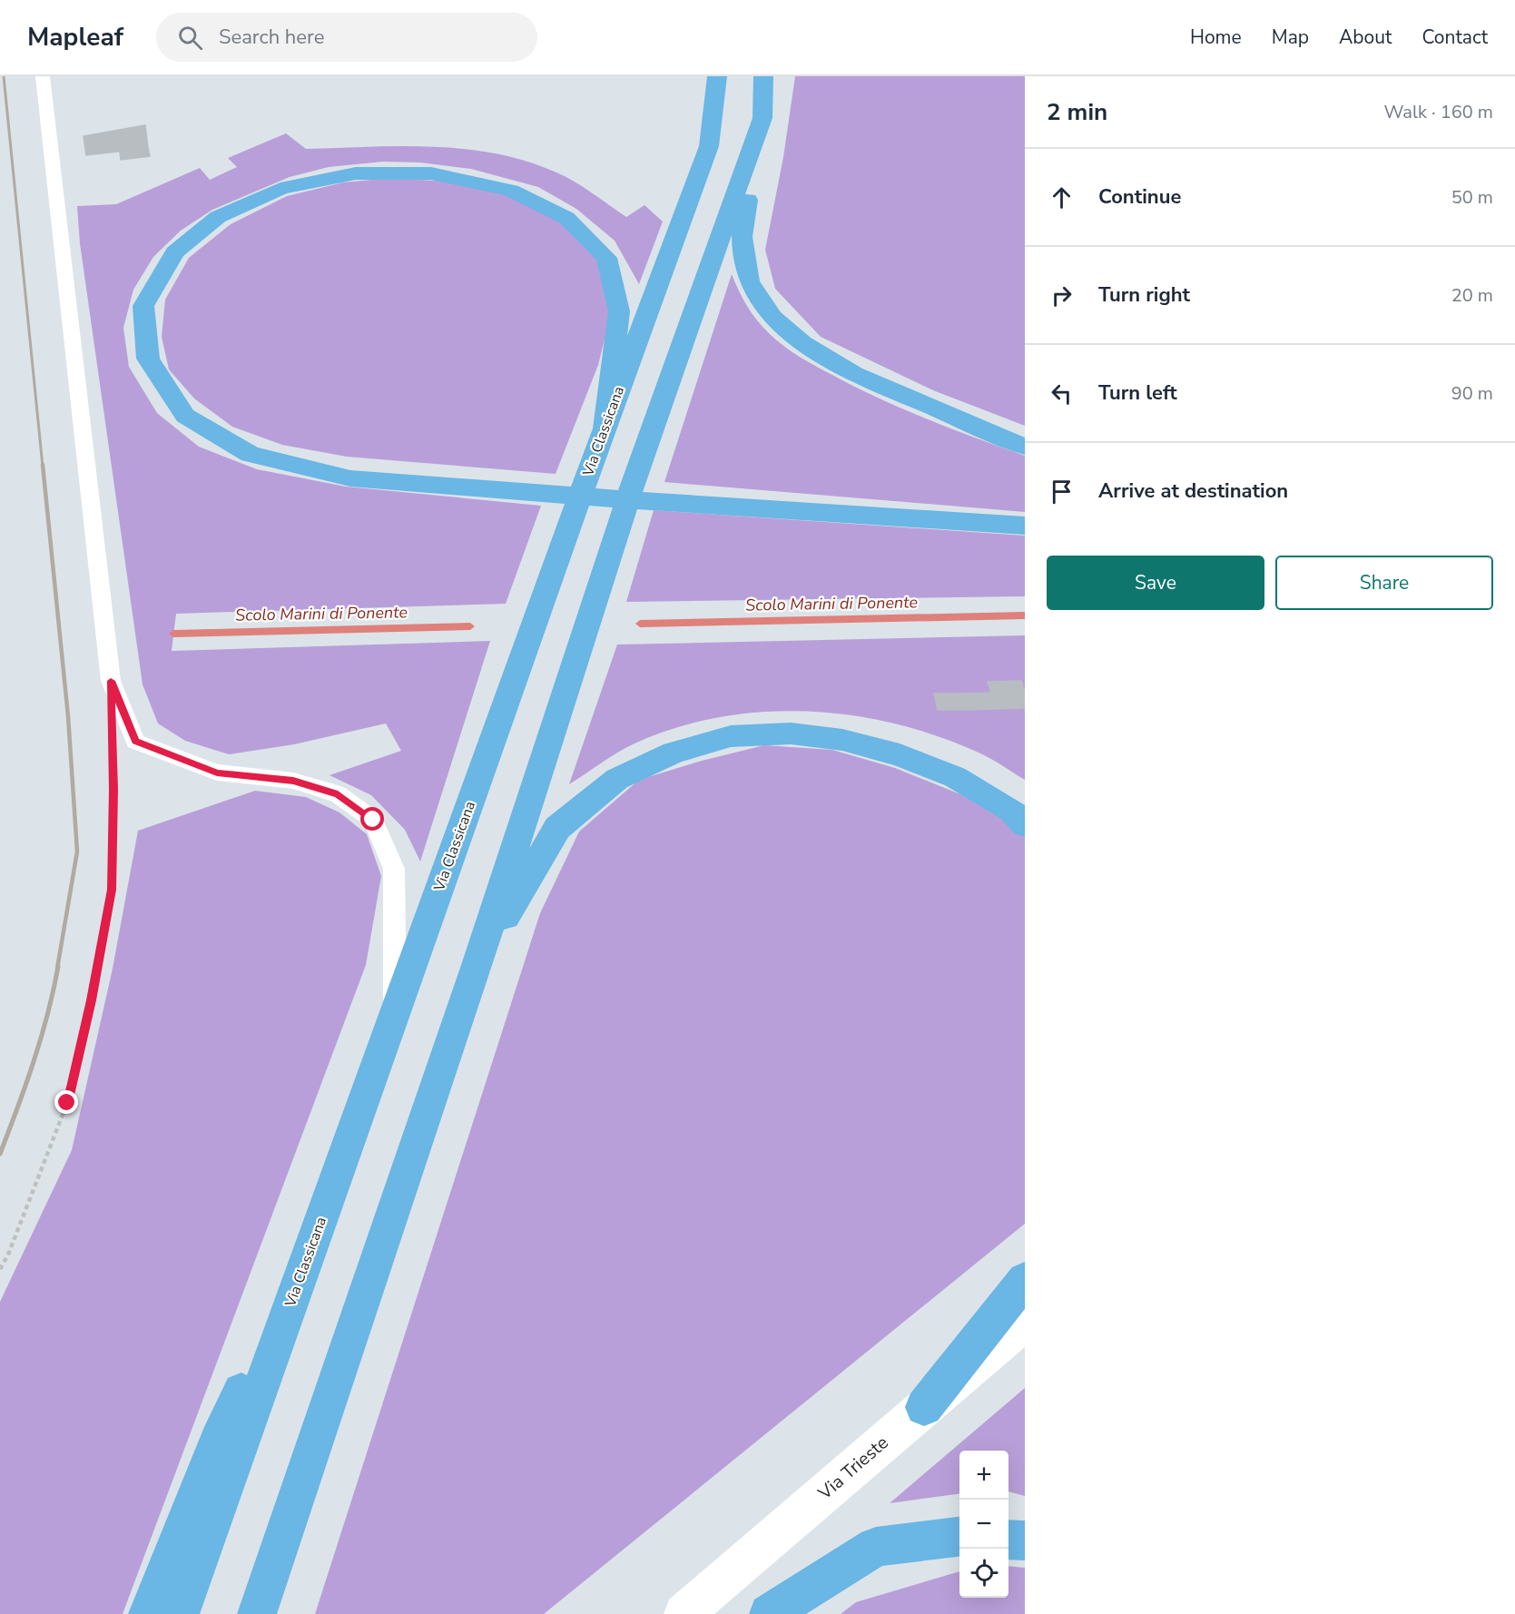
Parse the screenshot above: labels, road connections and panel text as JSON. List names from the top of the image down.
{
  "streets": {
    "highway": ["Via Classicana"],
    "main road": ["Via Trieste"]
  },
  "water": ["Scolo Marini di Ponente"],
  "page": {
    "header": "Mapleaf",
    "search": "Search here",
    "nav": [
      "Home",
      "Map",
      "About",
      "Contact"
    ],
    "heading": ["2 min", "Walk · 160 m"],
    "list": [
      ["Continue", "50 m"],
      ["Turn right", "20 m"],
      ["Turn left", "90 m"],
      "Arrive at destination"
    ],
    "buttons": ["Save", "Share"],
    "map_buttons": ["+", "−"]
  }
}
